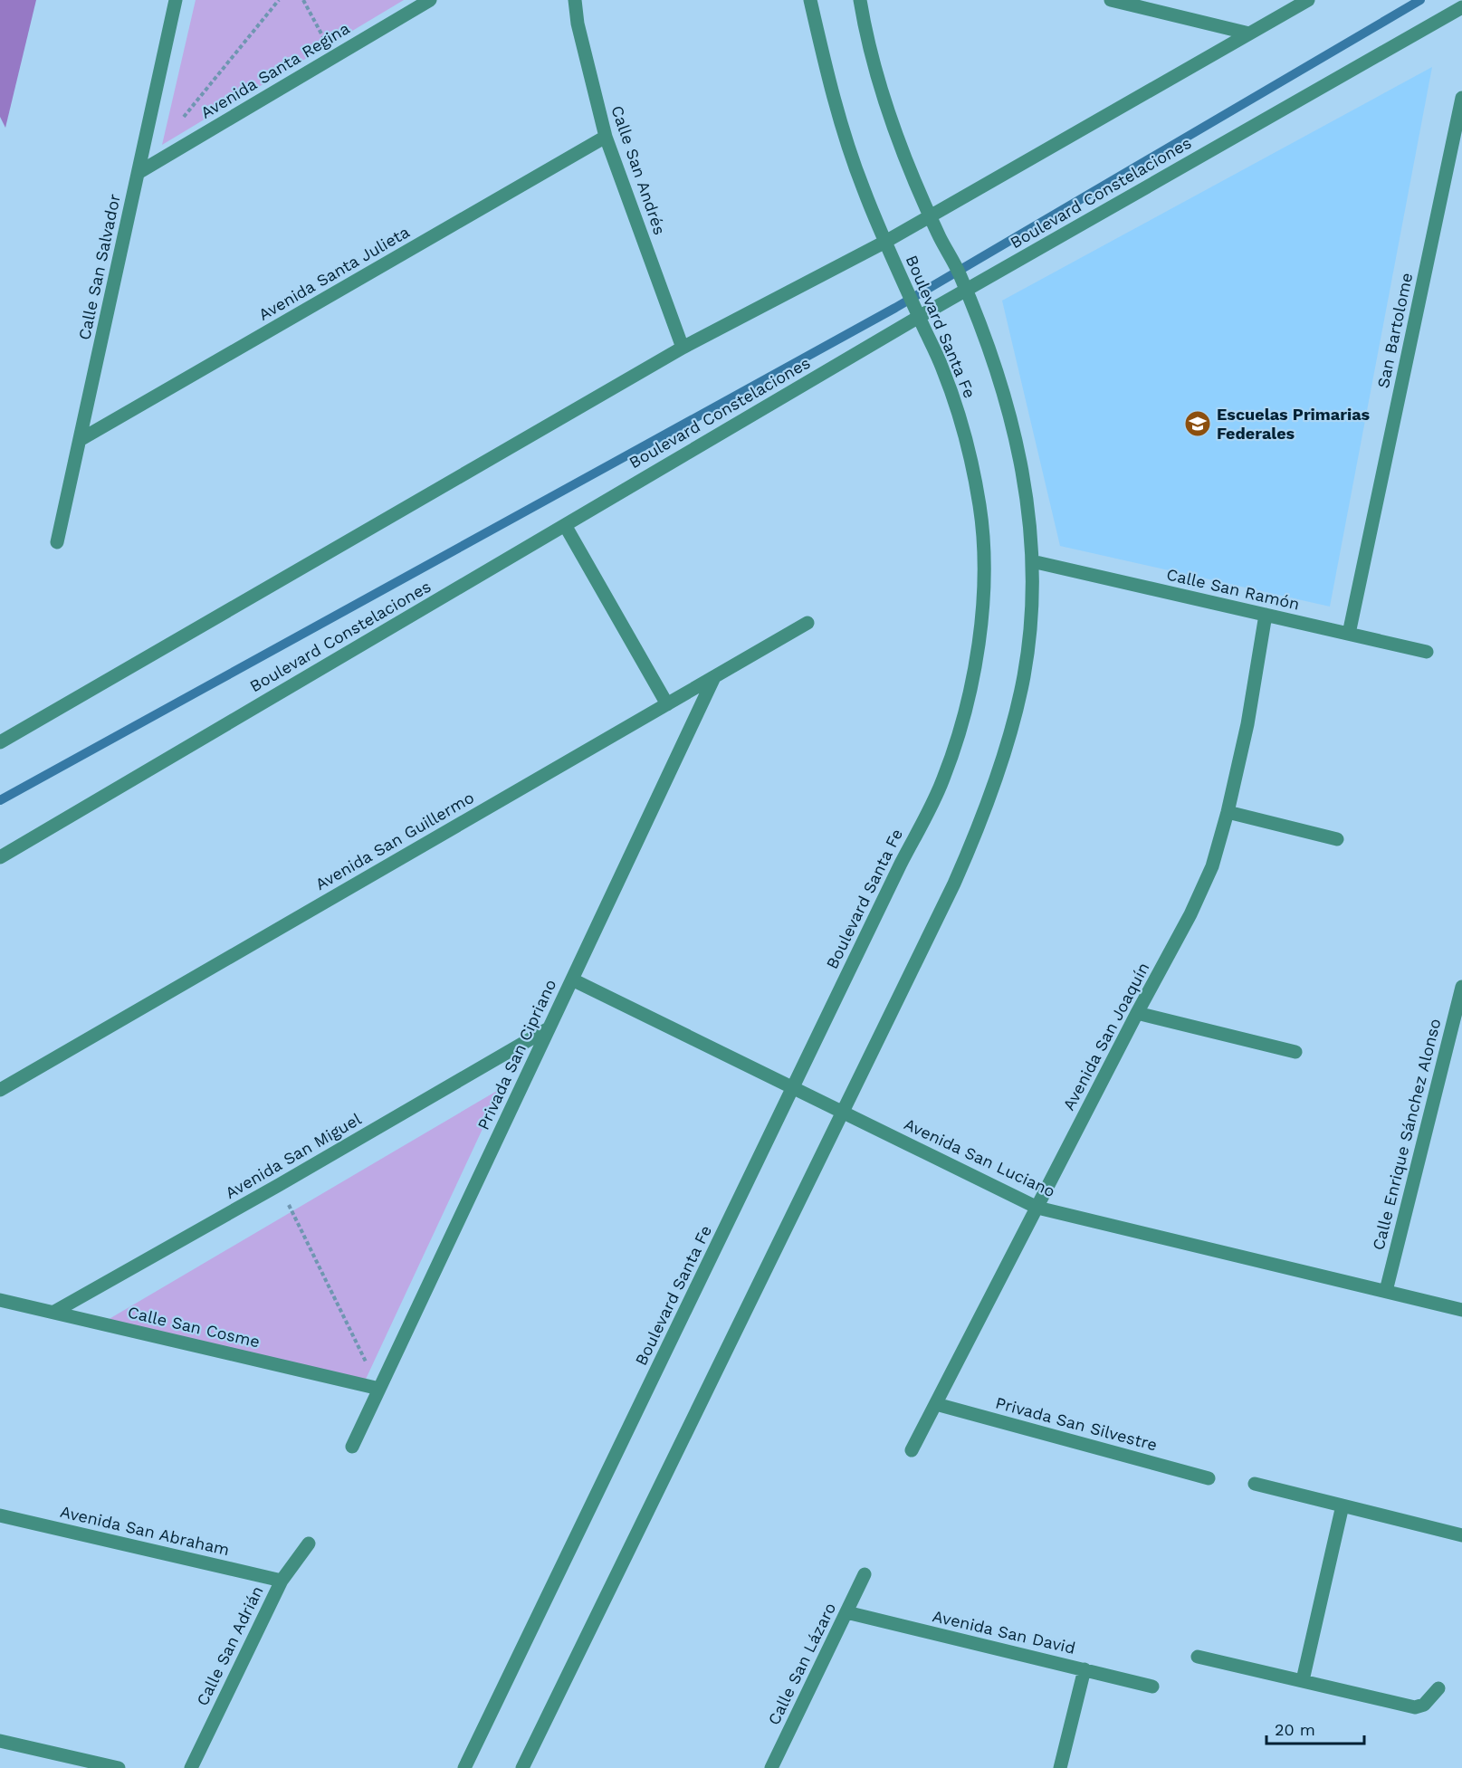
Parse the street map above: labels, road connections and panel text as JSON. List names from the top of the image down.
{
  "streets": {
    "street": [
      "Avenida Santa Regina",
      "Calle San Andrés",
      "Boulevard Constelaciones",
      "Calle San Salvador",
      "Avenida Santa Julieta",
      "Boulevard Santa Fe",
      "San Bartolome",
      "Calle San Ramón",
      "Avenida San Guillermo",
      "Avenida San Joaquín",
      "Privada San Cipriano",
      "Calle Enrique Sánchez Alonso",
      "Avenida San Miguel",
      "Avenida San Luciano",
      "Calle San Cosme",
      "Privada San Silvestre",
      "Avenida San Abraham",
      "Avenida San David",
      "Calle San Adrián",
      "Calle San Lázaro"
    ]
  },
  "crossings": [
    ["Avenida Santa Regina", "Calle San Salvador"],
    ["Calle San Andrés", "Avenida Santa Julieta"],
    ["Boulevard Constelaciones", "Boulevard Santa Fe"],
    ["Calle San Salvador", "Avenida Santa Julieta"],
    ["Boulevard Santa Fe", "Calle San Ramón"],
    ["Boulevard Santa Fe", "Avenida San Luciano"],
    ["San Bartolome", "Calle San Ramón"],
    ["Calle San Ramón", "Avenida San Joaquín"],
    ["Avenida San Guillermo", "Privada San Cipriano"],
    ["Avenida San Joaquín", "Avenida San Luciano"],
    ["Avenida San Joaquín", "Privada San Silvestre"],
    ["Privada San Cipriano", "Avenida San Miguel"],
    ["Privada San Cipriano", "Avenida San Luciano"],
    ["Privada San Cipriano", "Calle San Cosme"],
    ["Calle Enrique Sánchez Alonso", "Avenida San Luciano"],
    ["Avenida San Miguel", "Calle San Cosme"],
    ["Avenida San Abraham", "Calle San Adrián"],
    ["Avenida San David", "Calle San Lázaro"]
  ],
  "places": {
    "school or university": ["Escuelas Primarias Federales"]
  },
  "scale_bar": "20 m"
}
